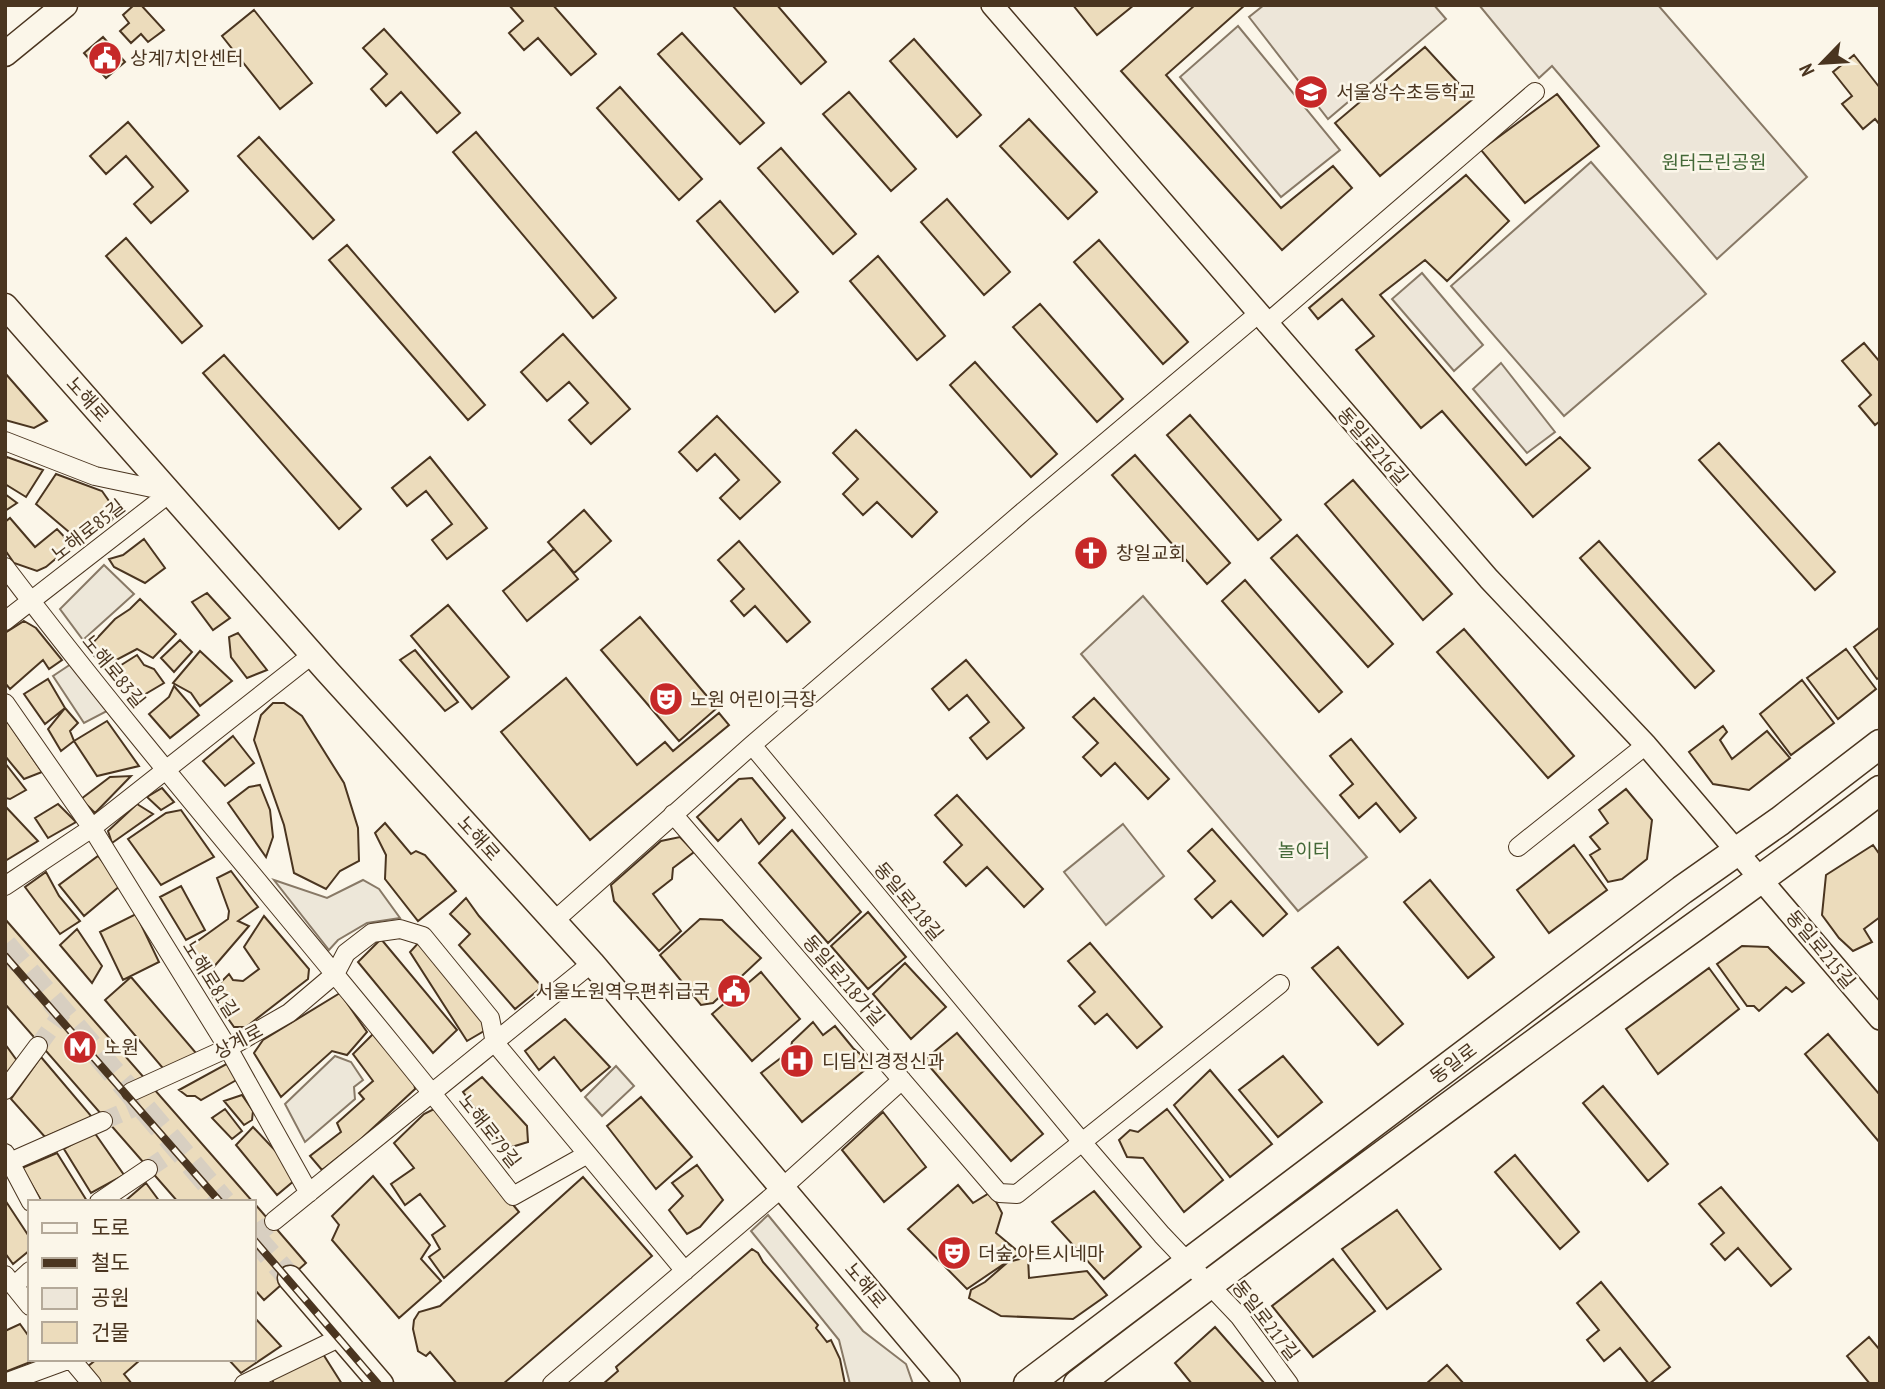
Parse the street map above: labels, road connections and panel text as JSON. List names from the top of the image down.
{
  "streets": {
    "main road": ["노해로", "동일로"],
    "street": [
      "동일로216길",
      "노해로85길",
      "노해로83길",
      "동일로218길",
      "동일로215길",
      "노해로81길",
      "동일로218가길",
      "상계로",
      "노해로79길",
      "동일로217길"
    ]
  },
  "crossings": [
    ["노해로", "노해로85길"],
    ["동일로216길", "동일로215길"],
    ["동일로216길", "동일로"],
    ["노해로85길", "노해로83길"],
    ["동일로218길", "동일로218가길"],
    ["동일로218길", "동일로"],
    ["동일로218길", "동일로217길"],
    ["동일로215길", "동일로"],
    ["노해로81길", "상계로"],
    ["동일로", "동일로217길"]
  ],
  "parks": ["원터근린공원", "놀이터"],
  "places": {
    "public building": ["상계7치안센터", "서울노원역우편취급국"],
    "school or university": ["서울상수초등학교"],
    "church": ["창일교회"],
    "theatre": ["노원 어린이극장", "더숲 아트시네마"],
    "metro station": ["노원"],
    "hospital": ["디딤신경정신과"]
  },
  "legend": [
    "도로",
    "철도",
    "공원",
    "건물"
  ],
  "north": "bottom left"
}
